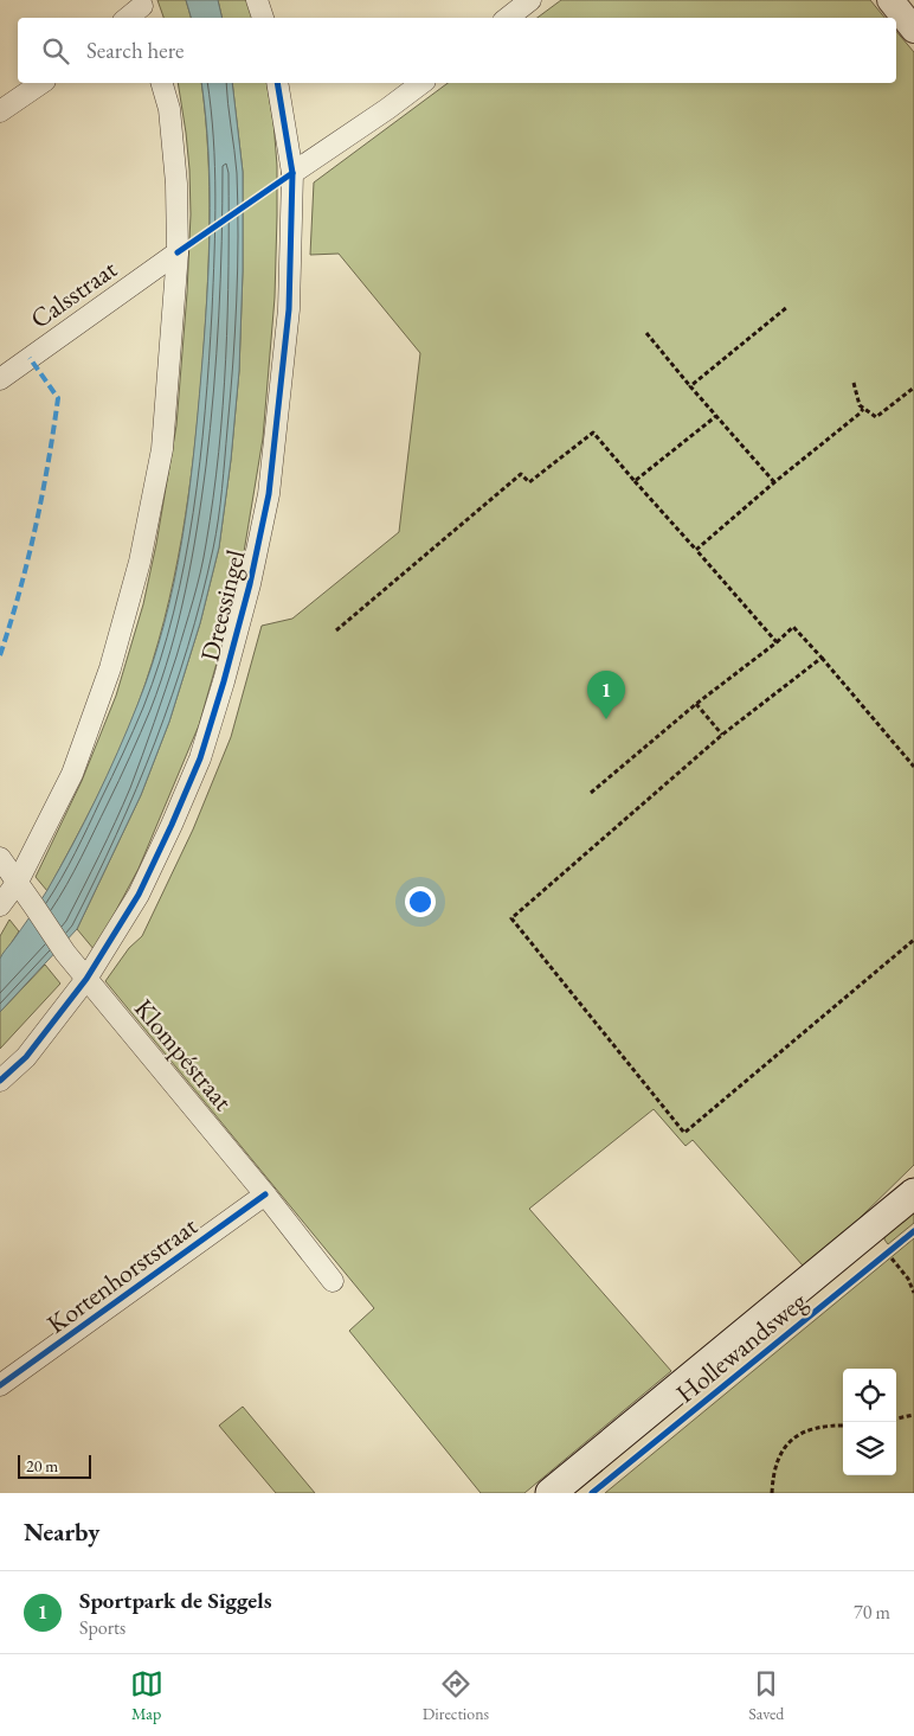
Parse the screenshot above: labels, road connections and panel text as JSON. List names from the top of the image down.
{
  "streets": {
    "main road": ["Hollewandsweg"],
    "street": [
      "Calsstraat",
      "Dreessingel",
      "Klompéstraat",
      "Kortenhorststraat"
    ]
  },
  "crossings": [
    ["Dreessingel", "Klompéstraat"],
    ["Klompéstraat", "Kortenhorststraat"]
  ],
  "scale_bar": "20 m",
  "page": {
    "search": "Search here",
    "pins": "1",
    "scale": "20 m",
    "heading": "Nearby",
    "list": [
      {
        "mark": "1",
        "name": "Sportpark de Siggels",
        "note": "Sports",
        "value": "70 m"
      }
    ],
    "nav": ["Map", "Directions", "Saved"]
  }
}
